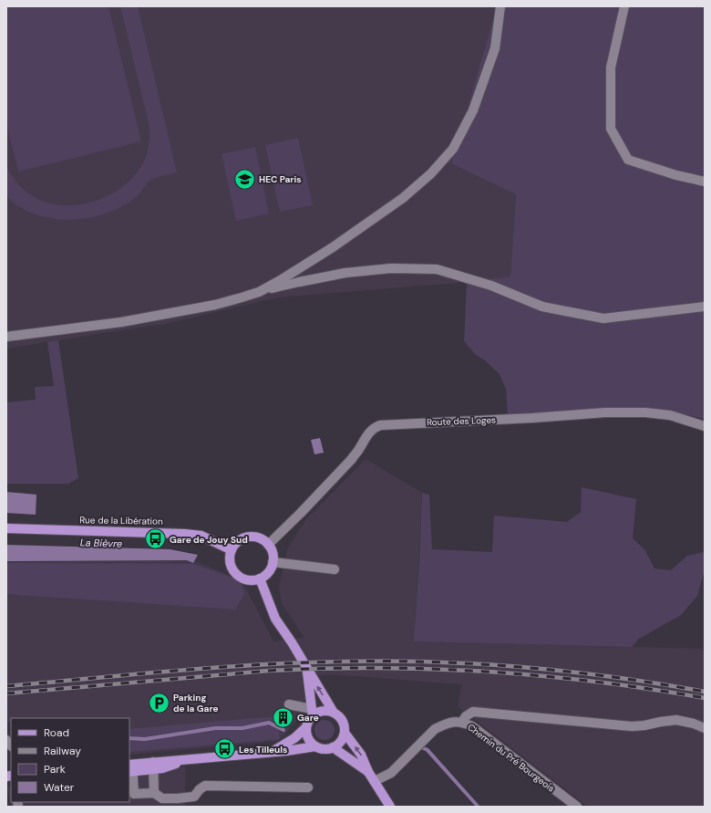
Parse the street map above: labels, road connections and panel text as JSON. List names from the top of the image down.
{
  "streets": {
    "main road": ["Rue de la Libération"],
    "street": ["Route des Loges", "Chemin du Pré Bourgeois"]
  },
  "crossings": [
    ["Route des Loges", "Rue de la Libération"]
  ],
  "water": ["La Bièvre"],
  "places": {
    "school or university": ["HEC Paris"],
    "bus stop": ["Gare de Jouy Sud", "Les Tilleuls"],
    "parking": ["Parking de la Gare"],
    "building": ["Gare"]
  },
  "legend": [
    "Road",
    "Railway",
    "Park",
    "Water"
  ]
}
